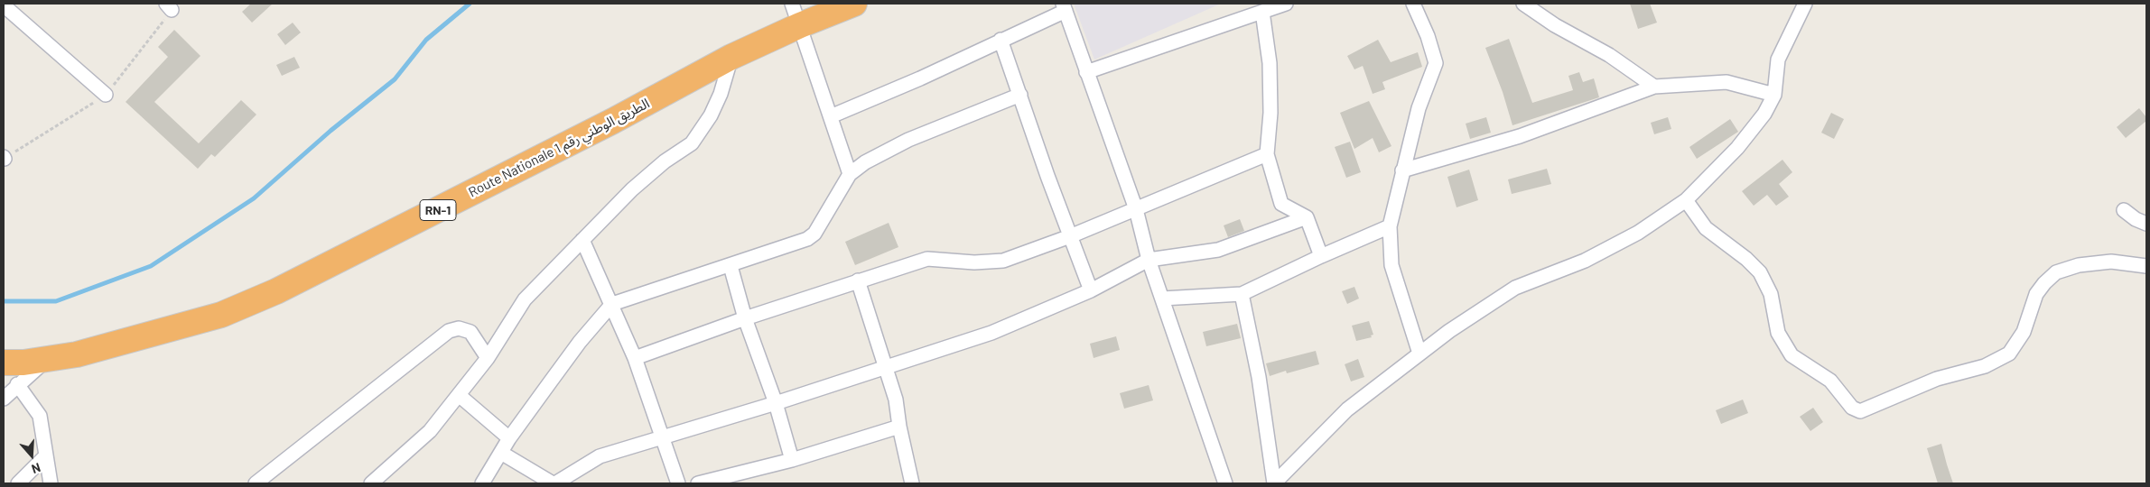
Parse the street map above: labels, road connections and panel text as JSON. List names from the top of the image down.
{
  "streets": {
    "highway": ["Route Nationale الطريق الوطني رقم 1", "RN-1"]
  },
  "north": "bottom"
}
